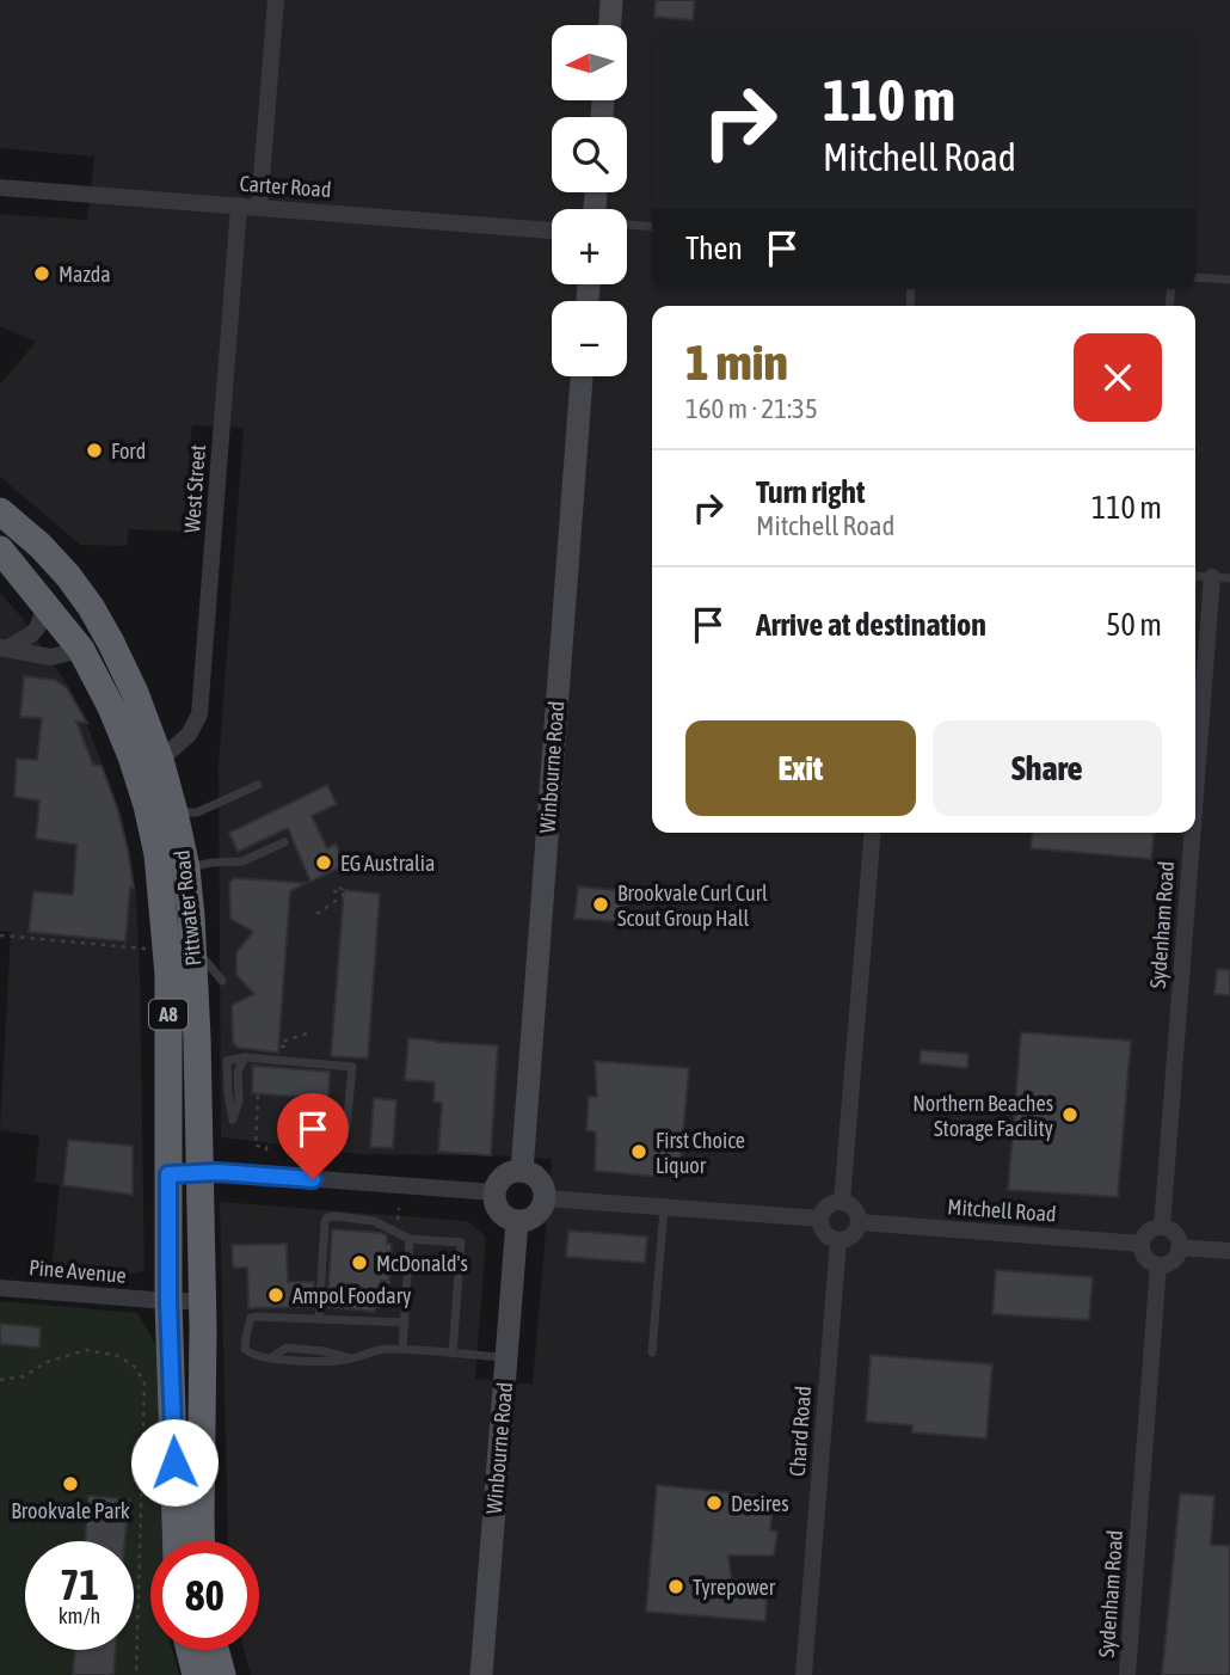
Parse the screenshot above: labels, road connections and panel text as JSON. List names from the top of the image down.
{
  "streets": {
    "highway": ["Pittwater Road", "A8"],
    "main road": ["Winbourne Road"],
    "street": [
      "Carter Road",
      "West Street",
      "Sydenham Road",
      "Mitchell Road",
      "Pine Avenue",
      "Chard Road"
    ]
  },
  "crossings": [
    ["Carter Road", "West Street"],
    ["West Street", "Pittwater Road"],
    ["Pittwater Road", "Pine Avenue"],
    ["Sydenham Road", "Mitchell Road"],
    ["Mitchell Road", "Chard Road"]
  ],
  "places": [
    "Mazda",
    "Ford",
    "EG Australia",
    "Brookvale Curl Curl Scout Group Hall",
    "Northern Beaches Storage Facility",
    "First Choice Liquor",
    "McDonald's",
    "Ampol Foodary",
    "Brookvale Park",
    "Desires",
    "Tyrepower"
  ],
  "north": "left",
  "page": {
    "map_buttons": ["+", "−"],
    "turn": ["110 m", "Mitchell Road"],
    "then": "Then",
    "heading": ["1 min", "160 m · 21:35"],
    "list": [
      {
        "name": "Turn right",
        "note": "Mitchell Road",
        "value": "110 m"
      },
      {
        "name": "Arrive at destination",
        "value": "50 m"
      }
    ],
    "buttons": ["Exit", "Share"],
    "speed": "71 km/h",
    "limit": "80"
  }
}
